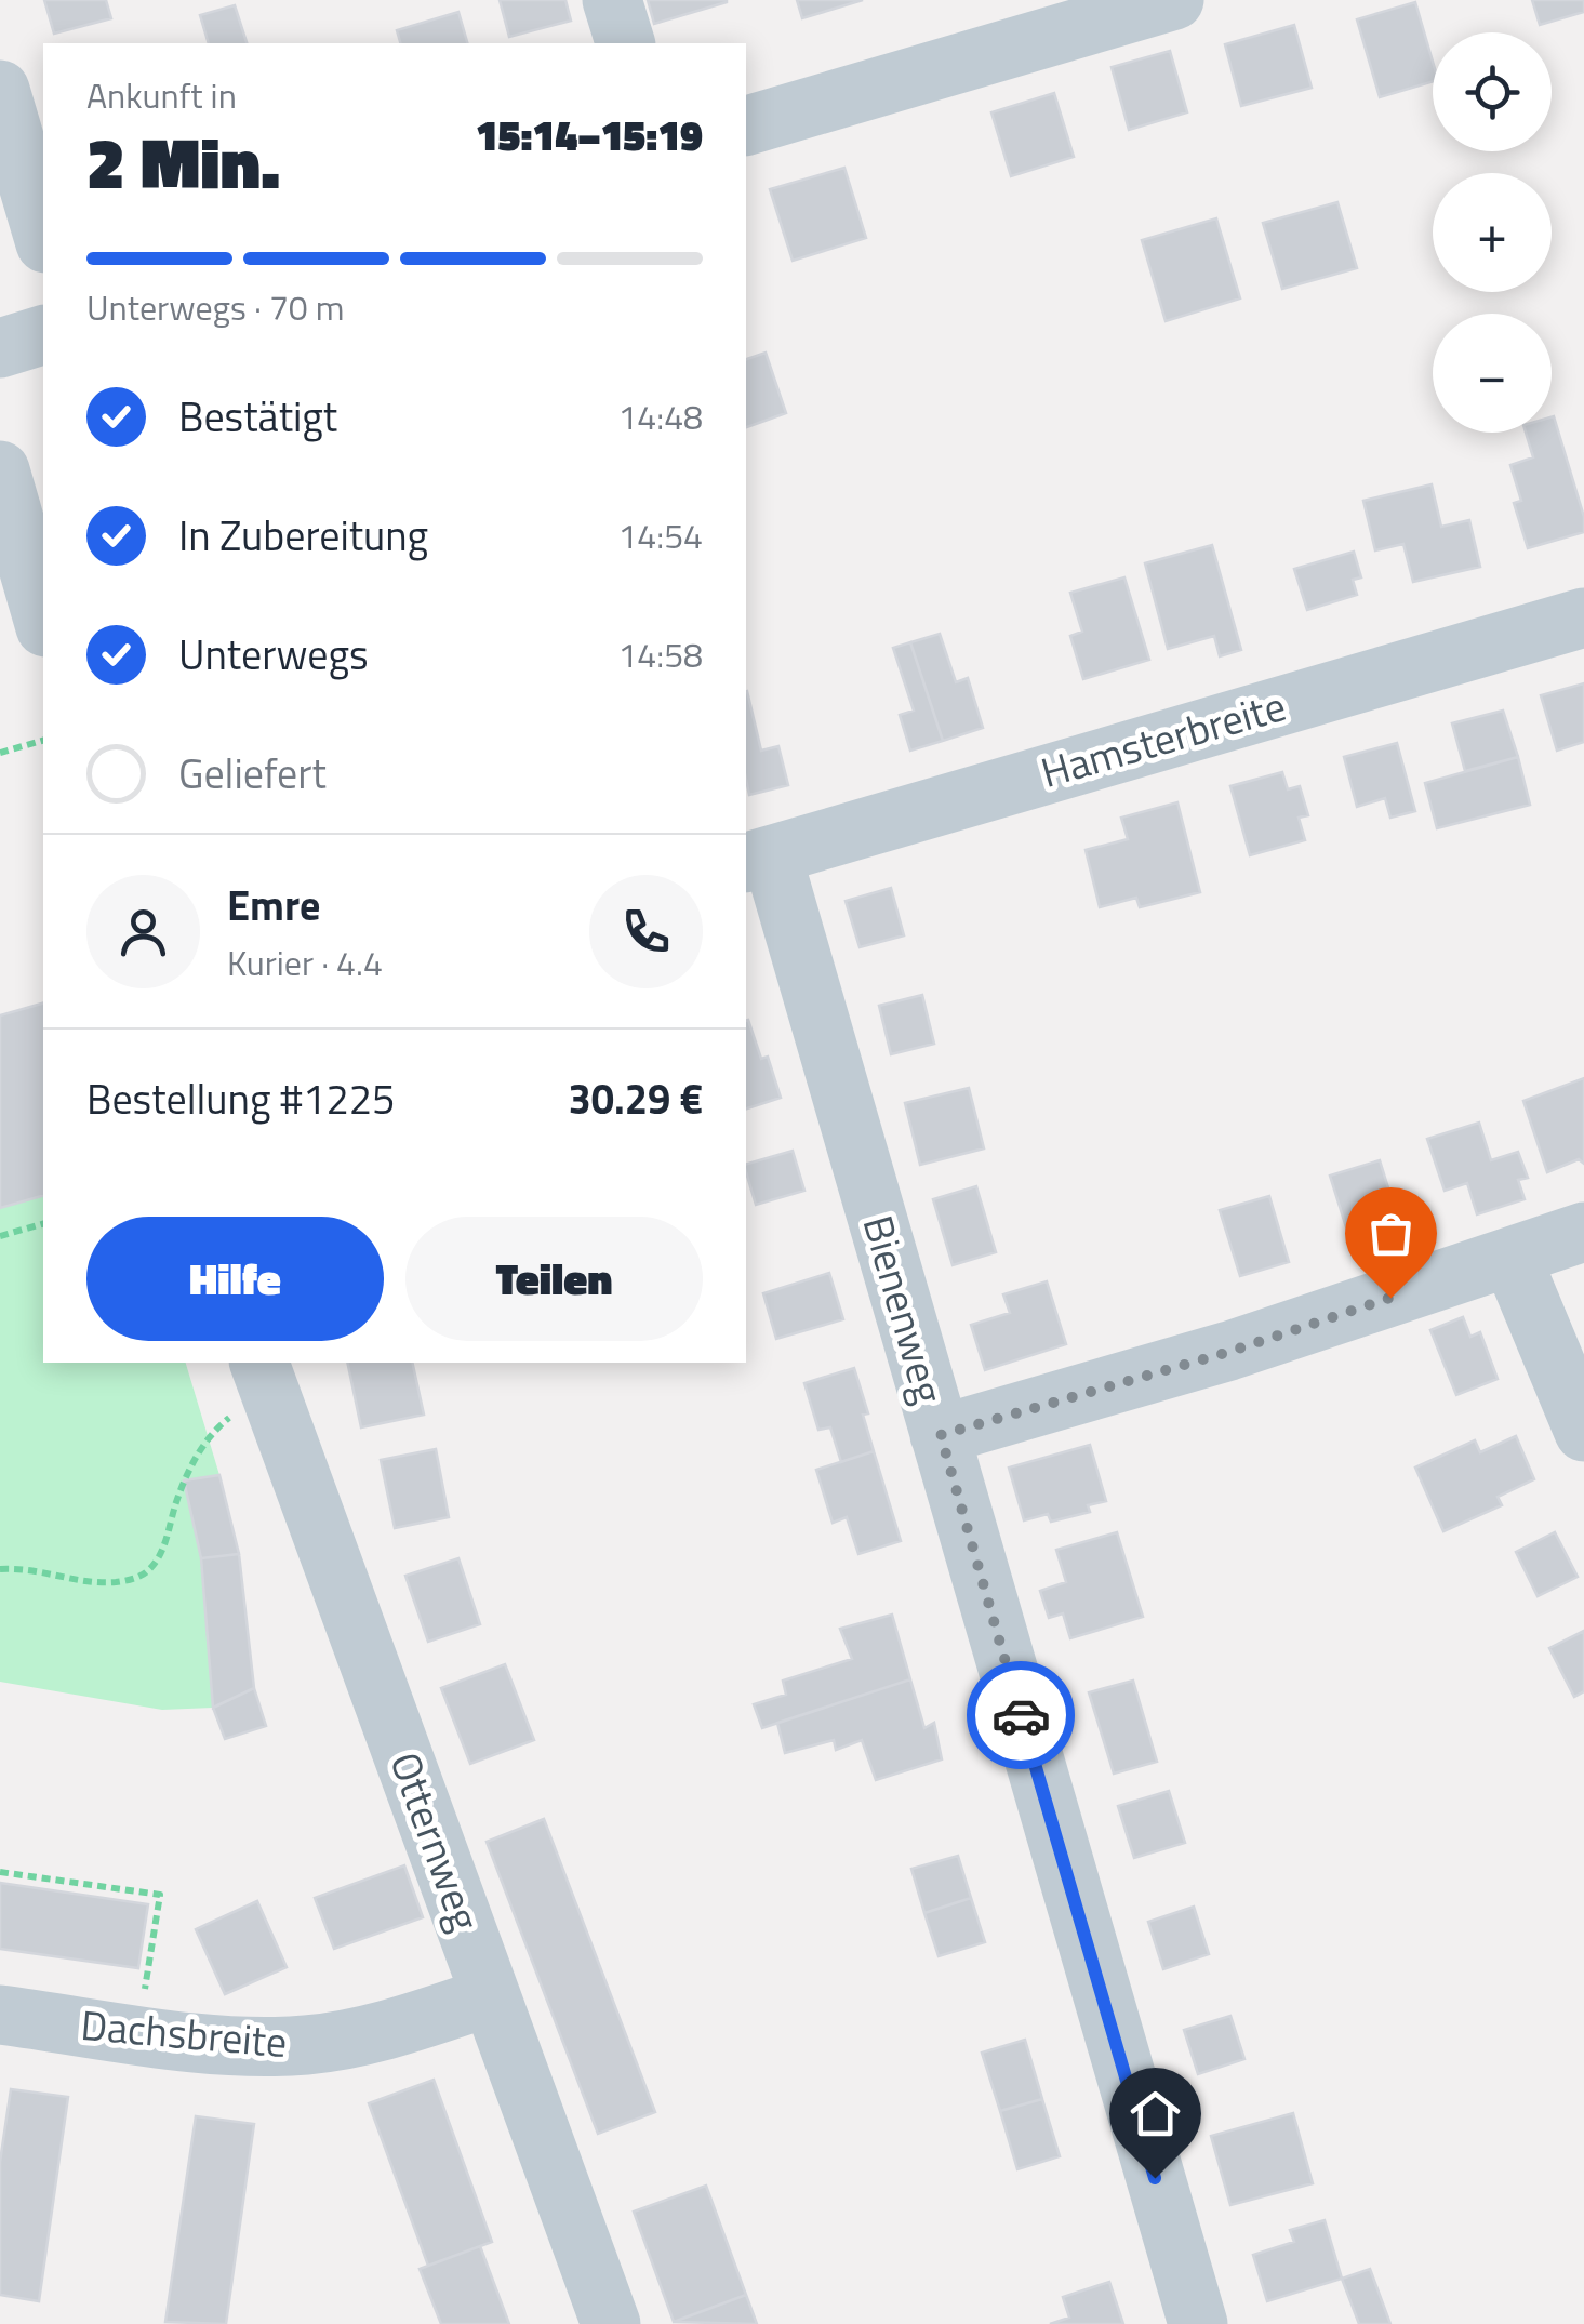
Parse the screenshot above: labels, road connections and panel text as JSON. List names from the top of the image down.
{
  "streets": {
    "street": [
      "Hamsterbreite",
      "Bienenweg",
      "Otternweg",
      "Dachsbreite"
    ]
  },
  "crossings": [
    ["Hamsterbreite", "Bienenweg"],
    ["Otternweg", "Dachsbreite"]
  ],
  "page": {
    "map_buttons": ["+", "−"],
    "heading": ["2 Min.", "Ankunft in", "15:14–15:19"],
    "panel": [
      "Emre",
      "Kurier · 4.4",
      "Bestellung #1225",
      "30.29 €"
    ],
    "bar": "Unterwegs · 70 m",
    "list": [
      ["Bestätigt", "14:48"],
      ["In Zubereitung", "14:54"],
      ["Unterwegs", "14:58"],
      "Geliefert"
    ],
    "buttons": ["Hilfe", "Teilen"]
  }
}
